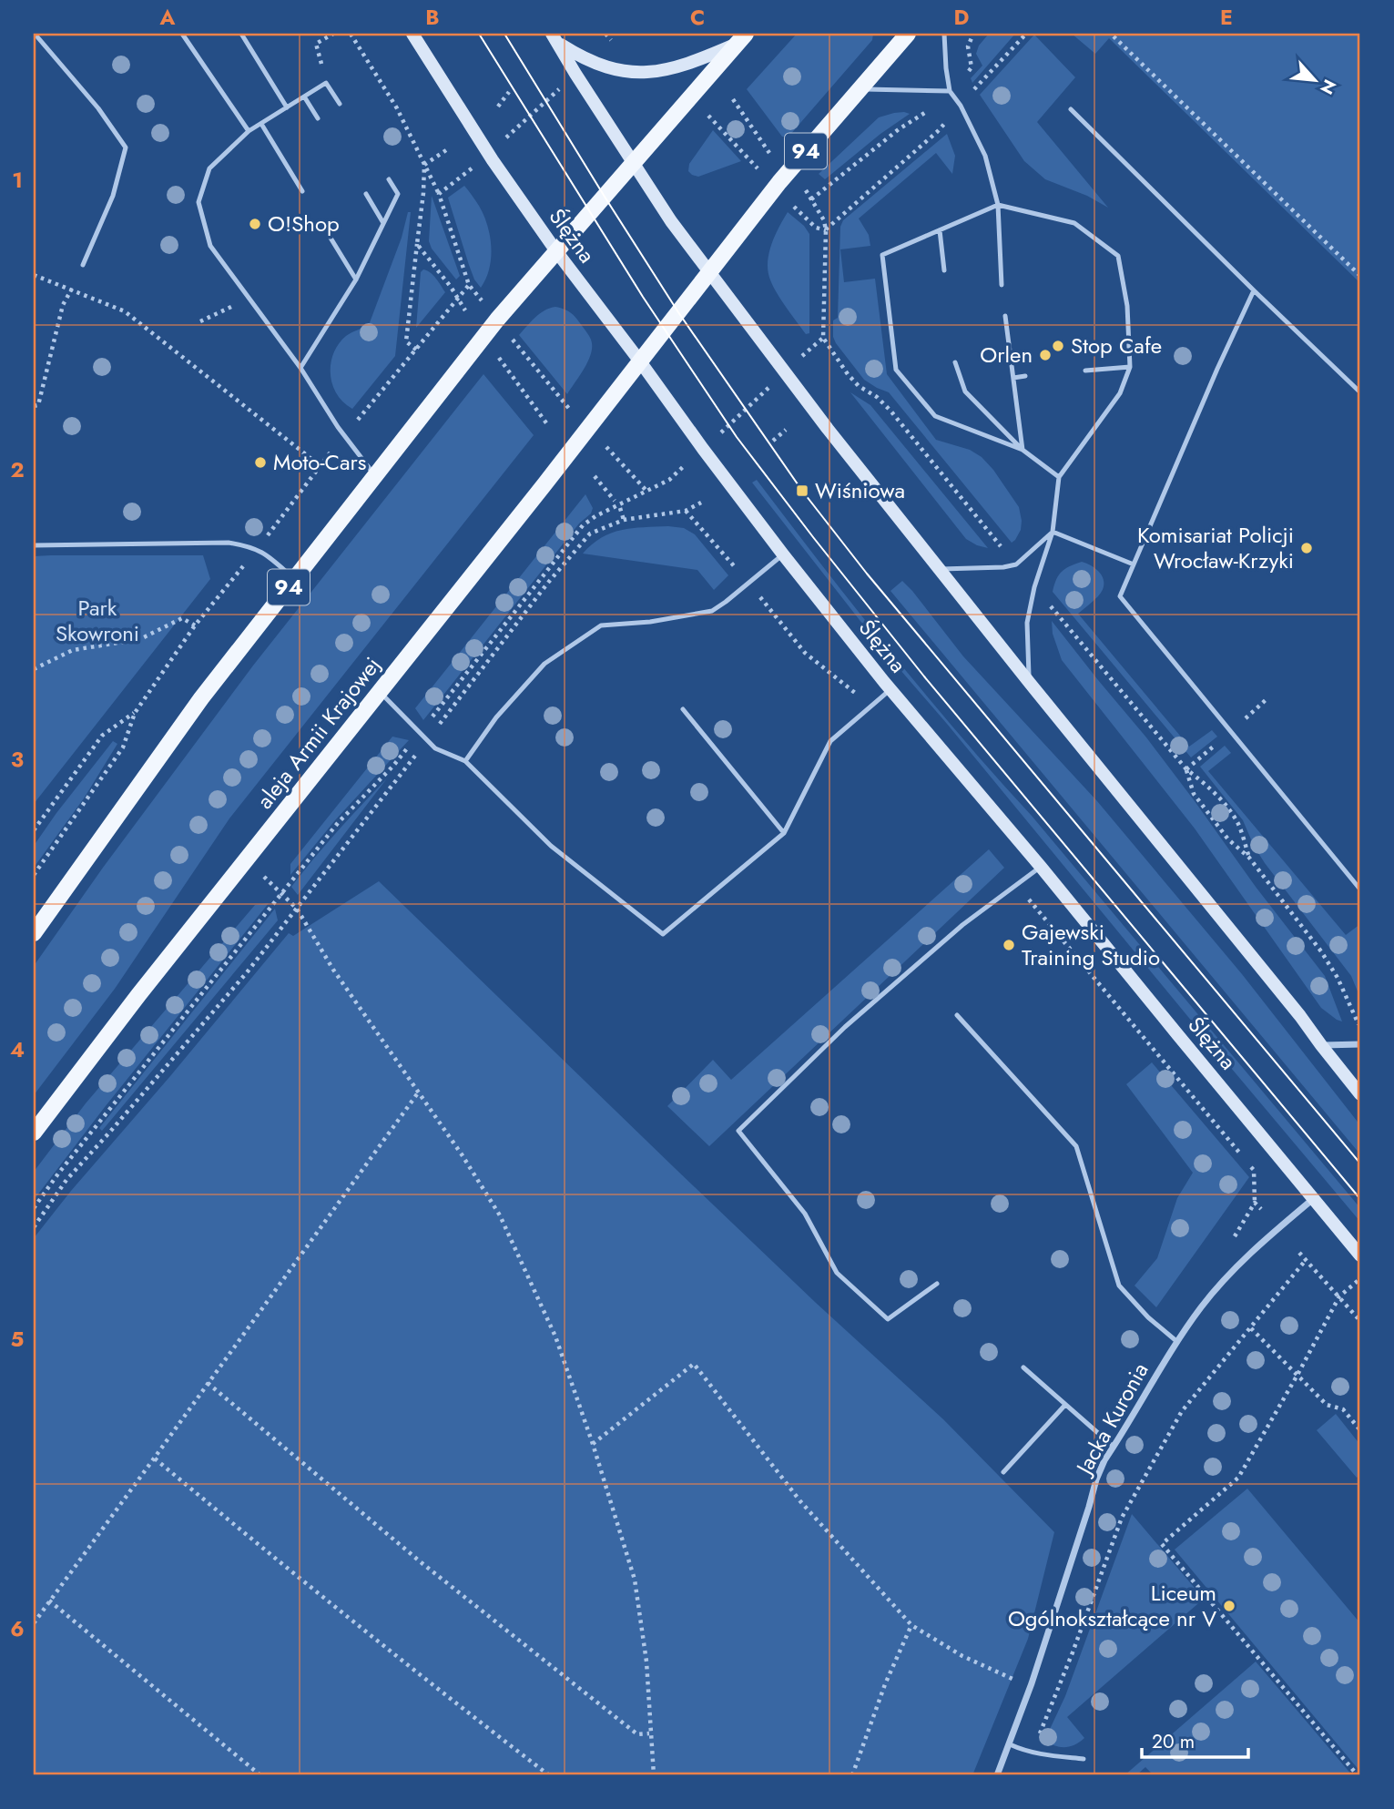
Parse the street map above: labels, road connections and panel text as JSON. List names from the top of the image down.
{
  "streets": {
    "main road": ["94", "Ślężna", "aleja Armii Krajowej"],
    "street": ["Jacka Kuronia"]
  },
  "crossings": [
    ["94", "Ślężna"],
    ["94", "aleja Armii Krajowej"],
    ["Ślężna", "aleja Armii Krajowej"],
    ["Ślężna", "Jacka Kuronia"]
  ],
  "parks": ["Park Skowroni"],
  "places": {
    "other": [
      "O!Shop",
      "Stop Cafe",
      "Orlen",
      "Moto-Cars",
      "Komisariat Policji Wrocław-Krzyki",
      "Gajewski Training Studio",
      "Liceum Ogólnokształcące nr V"
    ],
    "transit": ["Wiśniowa"]
  },
  "scale_bar": "20 m",
  "north": "bottom right",
  "grid": {
    "columns": [
      "A",
      "B",
      "C",
      "D",
      "E"
    ],
    "rows": [
      "1",
      "2",
      "3",
      "4",
      "5",
      "6"
    ]
  }
}
